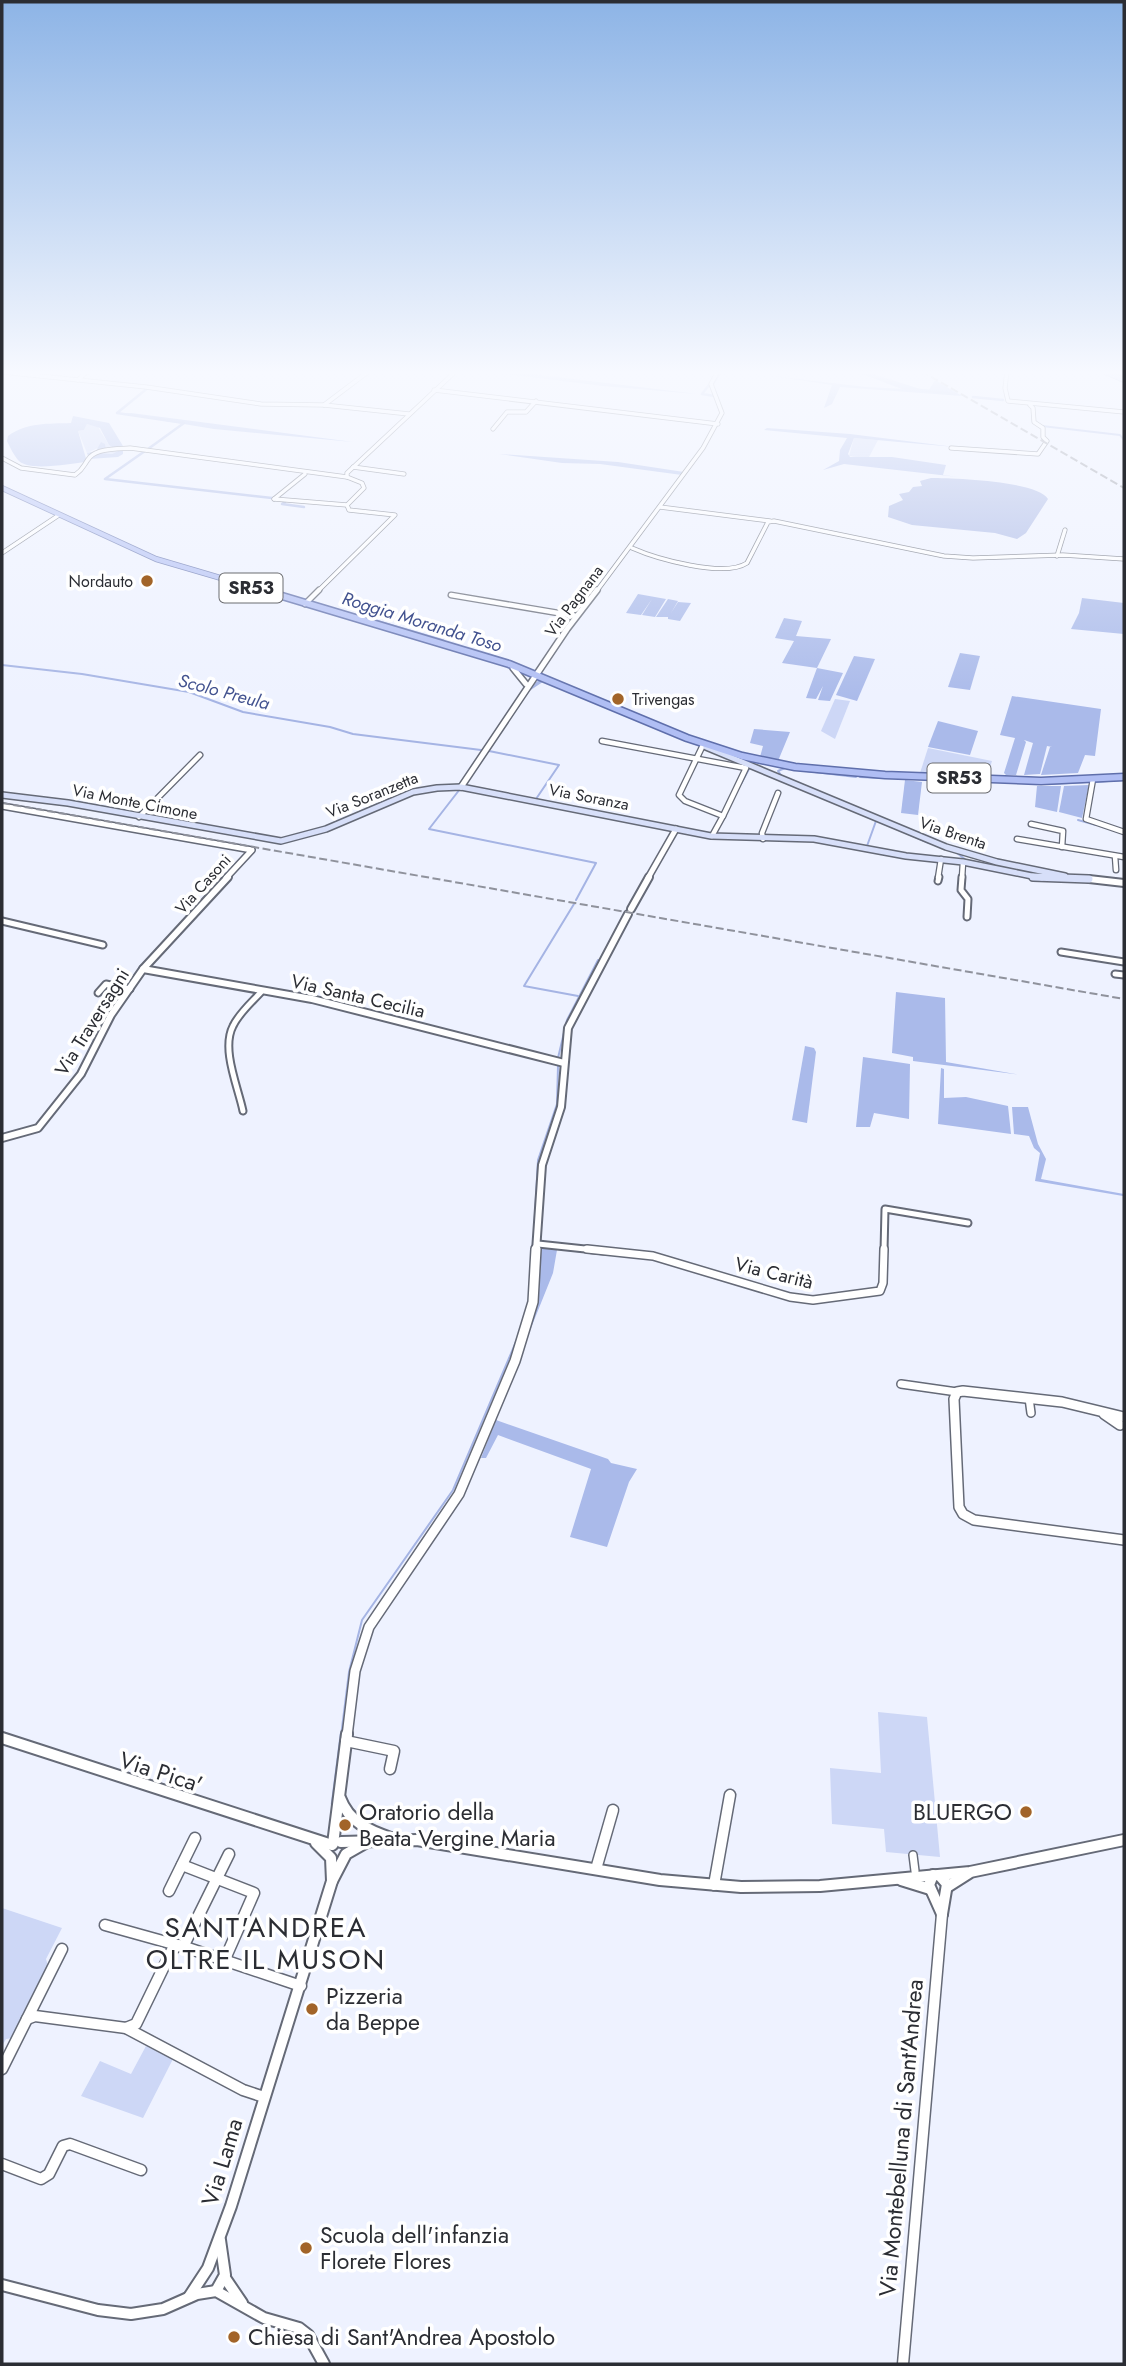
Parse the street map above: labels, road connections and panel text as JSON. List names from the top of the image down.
{
  "streets": {
    "main road": [
      "SR53",
      "Via Soranzetta",
      "Via Soranza",
      "Via Monte Cimone",
      "Via Brenta"
    ],
    "street": [
      "Via Pagnana",
      "Via Casoni",
      "Via Santa Cecilia",
      "Via Traversagni",
      "Via Carità",
      "Via Pica'",
      "Via Montebelluna di Sant'Andrea",
      "Via Lama"
    ]
  },
  "crossings": [
    ["SR53", "Via Brenta"],
    ["Via Pagnana", "Via Brenta"],
    ["Via Soranzetta", "Via Soranza"],
    ["Via Soranzetta", "Via Monte Cimone"],
    ["Via Soranza", "Via Brenta"],
    ["Via Soranza", "Via Lama"],
    ["Via Casoni", "Via Santa Cecilia"],
    ["Via Casoni", "Via Traversagni"],
    ["Via Santa Cecilia", "Via Traversagni"],
    ["Via Santa Cecilia", "Via Lama"],
    ["Via Carità", "Via Lama"],
    ["Via Pica'", "Via Lama"]
  ],
  "districts": ["SANT'ANDREA OLTRE IL MUSON"],
  "water": ["Roggia Moranda Toso", "Scolo Preula"],
  "places": [
    "Nordauto",
    "Trivengas",
    "BLUERGO",
    "Oratorio della Beata Vergine Maria",
    "Pizzeria da Beppe",
    "Scuola dell'infanzia Florete Flores",
    "Chiesa di Sant'Andrea Apostolo"
  ]
}
